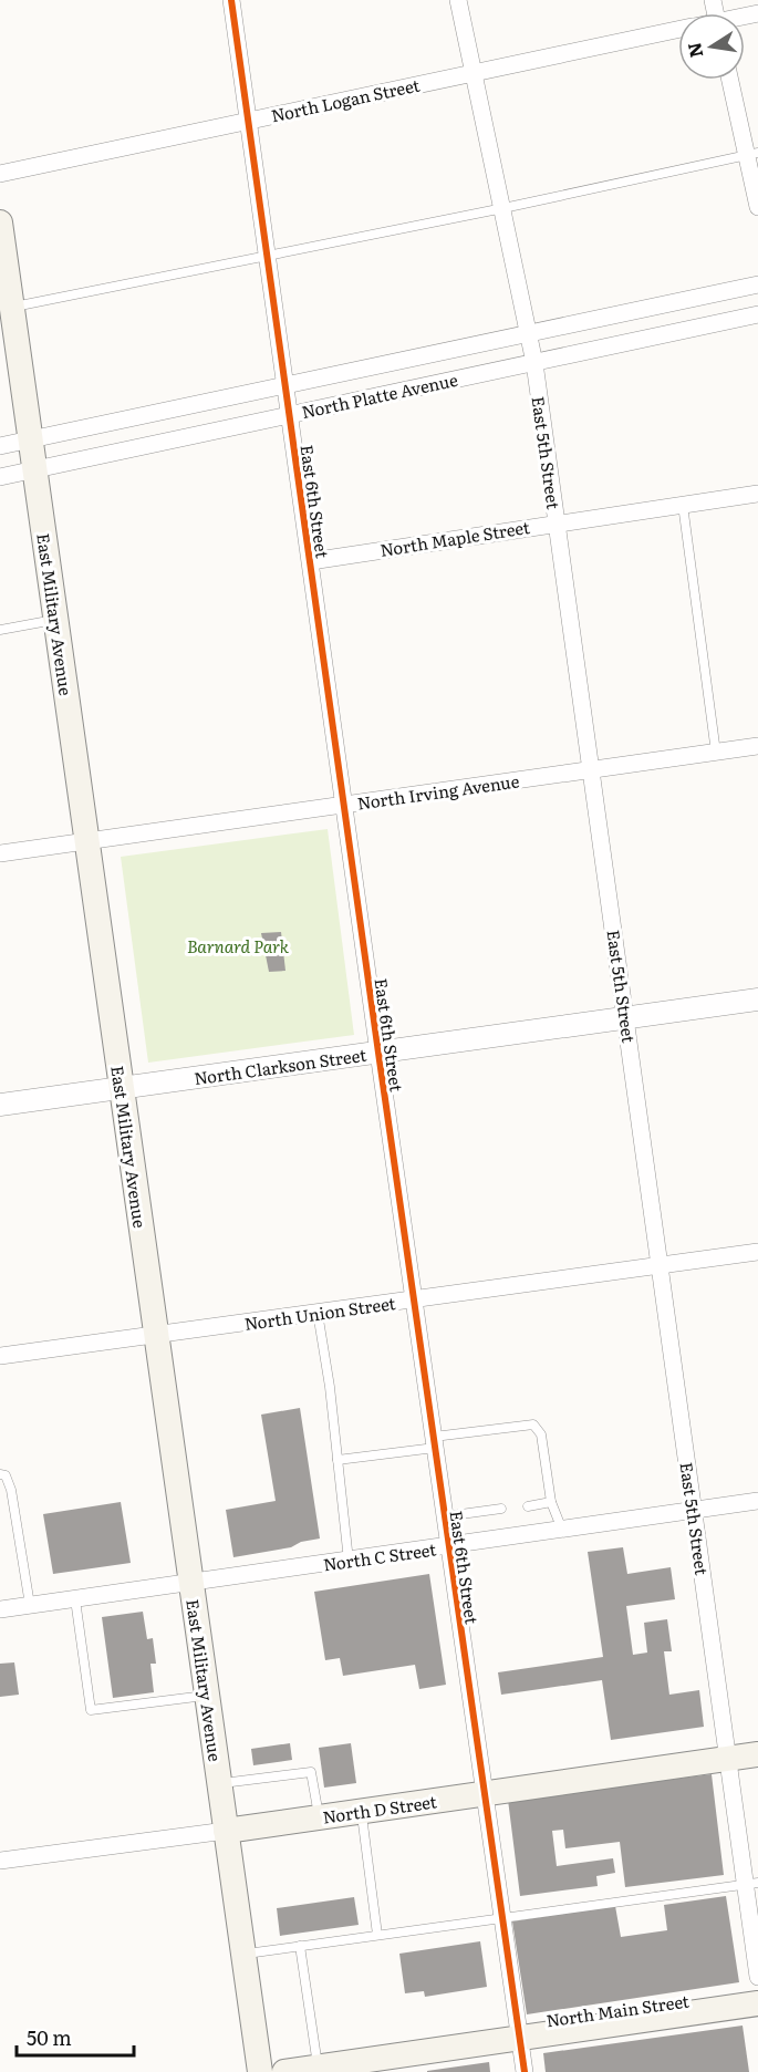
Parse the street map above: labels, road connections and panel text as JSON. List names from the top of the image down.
{
  "streets": {
    "main road": ["East Military Avenue", "North D Street", "North Main Street"],
    "street": [
      "North Logan Street",
      "North Platte Avenue",
      "East 5th Street",
      "East 6th Street",
      "North Maple Street",
      "North Irving Avenue",
      "North Clarkson Street",
      "North Union Street",
      "North C Street"
    ]
  },
  "crossings": [
    ["North Logan Street", "East 5th Street"],
    ["North Logan Street", "East 6th Street"],
    ["North Platte Avenue", "East 5th Street"],
    ["North Platte Avenue", "East 6th Street"],
    ["North Platte Avenue", "East Military Avenue"],
    ["East 5th Street", "North Maple Street"],
    ["East 5th Street", "North Irving Avenue"],
    ["East 5th Street", "North Clarkson Street"],
    ["East 5th Street", "North Union Street"],
    ["East 5th Street", "North C Street"],
    ["East 5th Street", "North D Street"],
    ["East 6th Street", "North Maple Street"],
    ["East 6th Street", "North Irving Avenue"],
    ["East 6th Street", "North Clarkson Street"],
    ["East 6th Street", "North Union Street"],
    ["East 6th Street", "North C Street"],
    ["East 6th Street", "North D Street"],
    ["East 6th Street", "North Main Street"],
    ["East Military Avenue", "North Irving Avenue"],
    ["East Military Avenue", "North Clarkson Street"],
    ["East Military Avenue", "North Union Street"],
    ["East Military Avenue", "North C Street"],
    ["East Military Avenue", "North D Street"]
  ],
  "parks": ["Barnard Park"],
  "scale_bar": "50 m",
  "north": "left"
}
